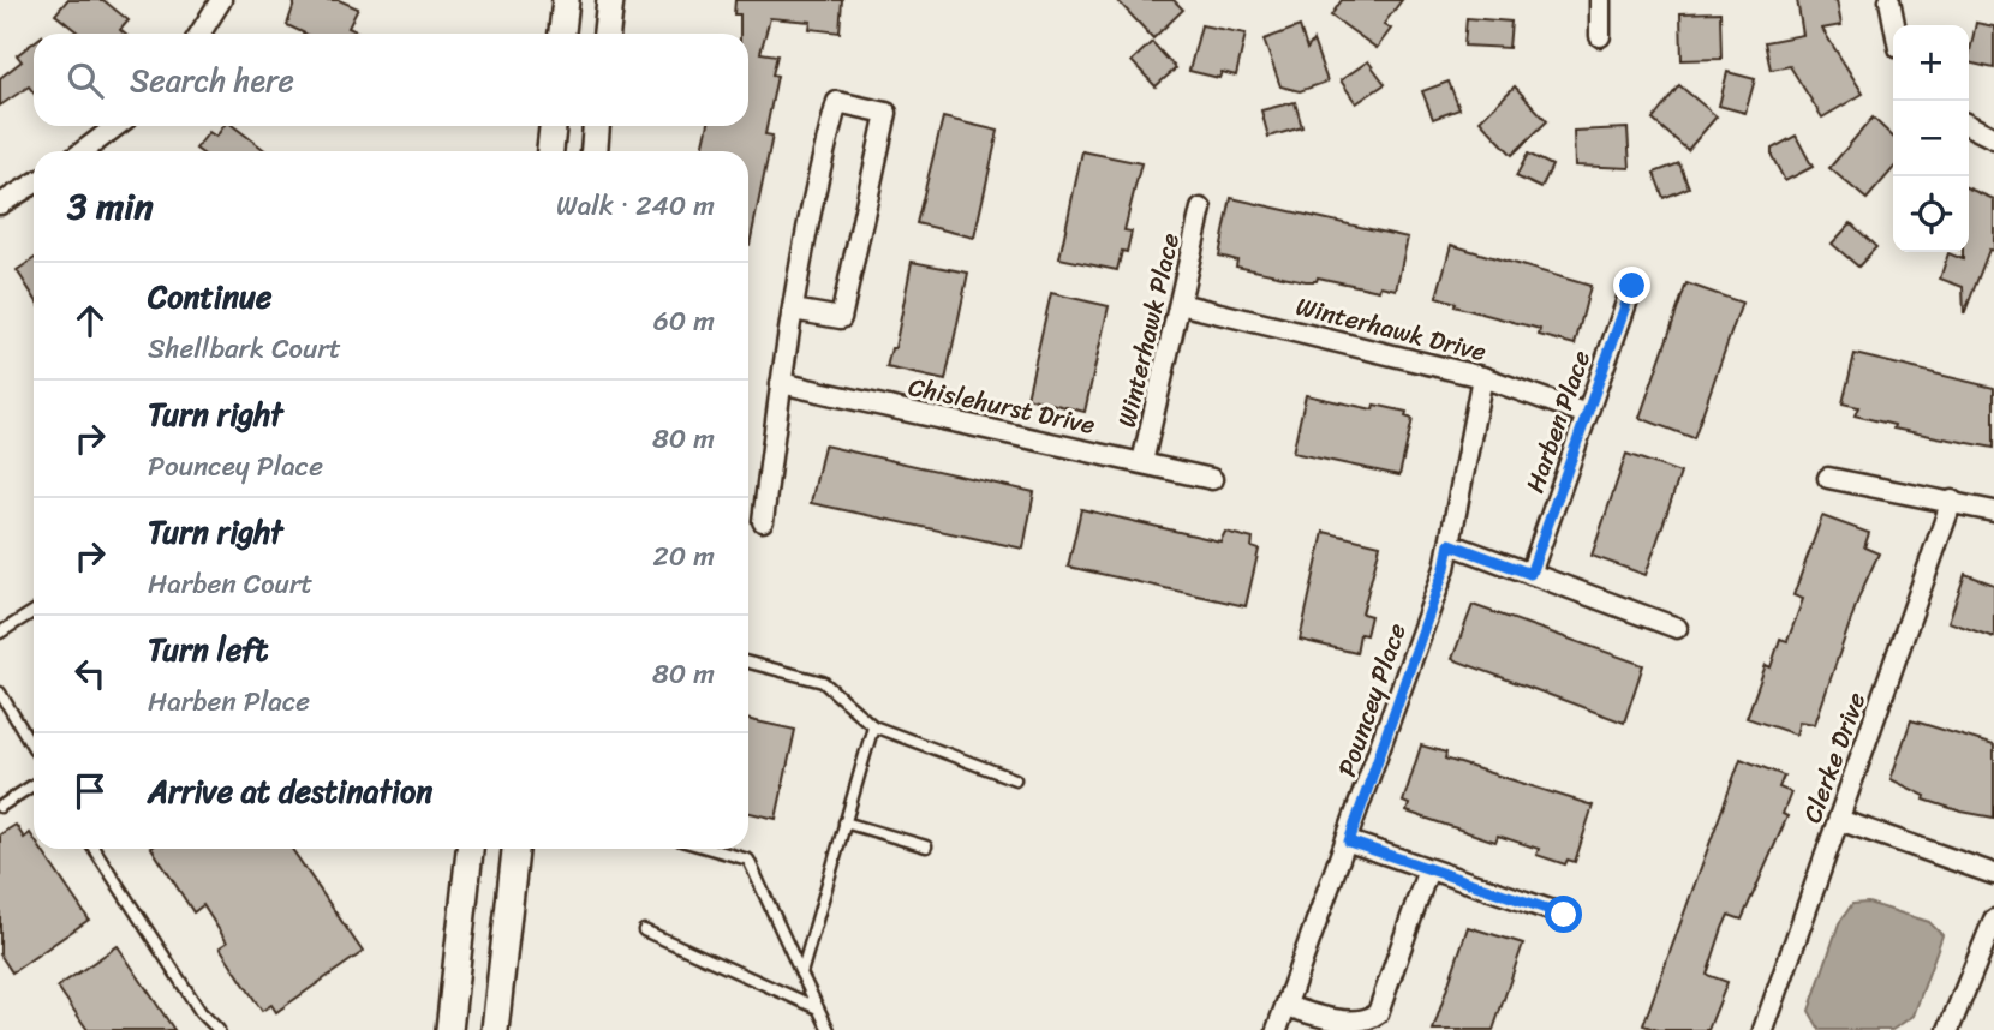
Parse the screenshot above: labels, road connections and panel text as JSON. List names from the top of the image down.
{
  "streets": {
    "street": [
      "Winterhawk Drive",
      "Winterhawk Place",
      "Chislehurst Drive",
      "Harben Place",
      "Pouncey Place",
      "Clerke Drive"
    ]
  },
  "crossings": [
    ["Winterhawk Drive", "Winterhawk Place"],
    ["Winterhawk Drive", "Harben Place"],
    ["Winterhawk Drive", "Pouncey Place"],
    ["Winterhawk Place", "Chislehurst Drive"]
  ],
  "page": {
    "map_buttons": ["+", "−"],
    "search": "Search here",
    "heading": ["3 min", "Walk · 240 m"],
    "list": [
      ["Continue", "Shellbark Court", "60 m"],
      ["Turn right", "Pouncey Place", "80 m"],
      ["Turn right", "Harben Court", "20 m"],
      ["Turn left", "Harben Place", "80 m"],
      "Arrive at destination"
    ]
  }
}
